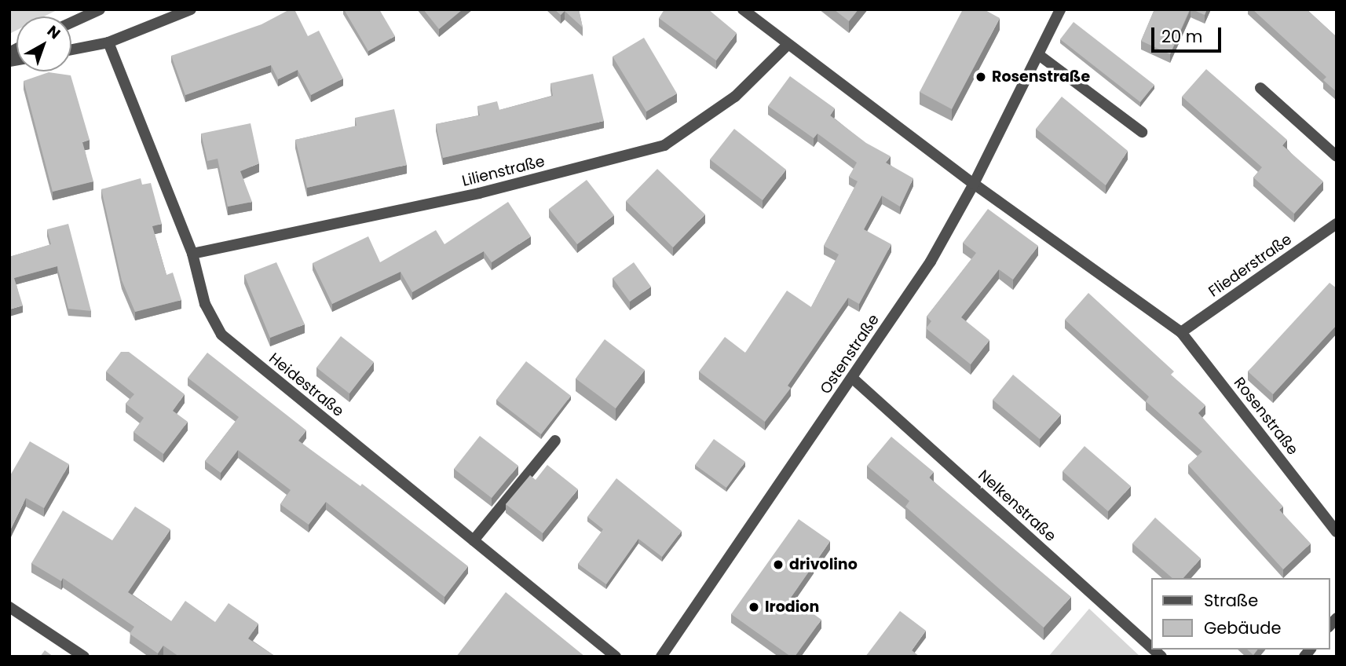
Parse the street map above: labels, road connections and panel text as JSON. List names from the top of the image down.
{
  "streets": {
    "street": [
      "Lilienstraße",
      "Fliederstraße",
      "Ostenstraße",
      "Heidestraße",
      "Rosenstraße",
      "Nelkenstraße"
    ]
  },
  "crossings": [
    ["Lilienstraße", "Heidestraße"],
    ["Lilienstraße", "Rosenstraße"],
    ["Fliederstraße", "Rosenstraße"],
    ["Ostenstraße", "Rosenstraße"],
    ["Ostenstraße", "Nelkenstraße"]
  ],
  "places": ["Rosenstraße", "drivolino", "Irodion"],
  "legend": ["Straße", "Gebäude"],
  "scale_bar": "20 m",
  "north": "top right"
}
